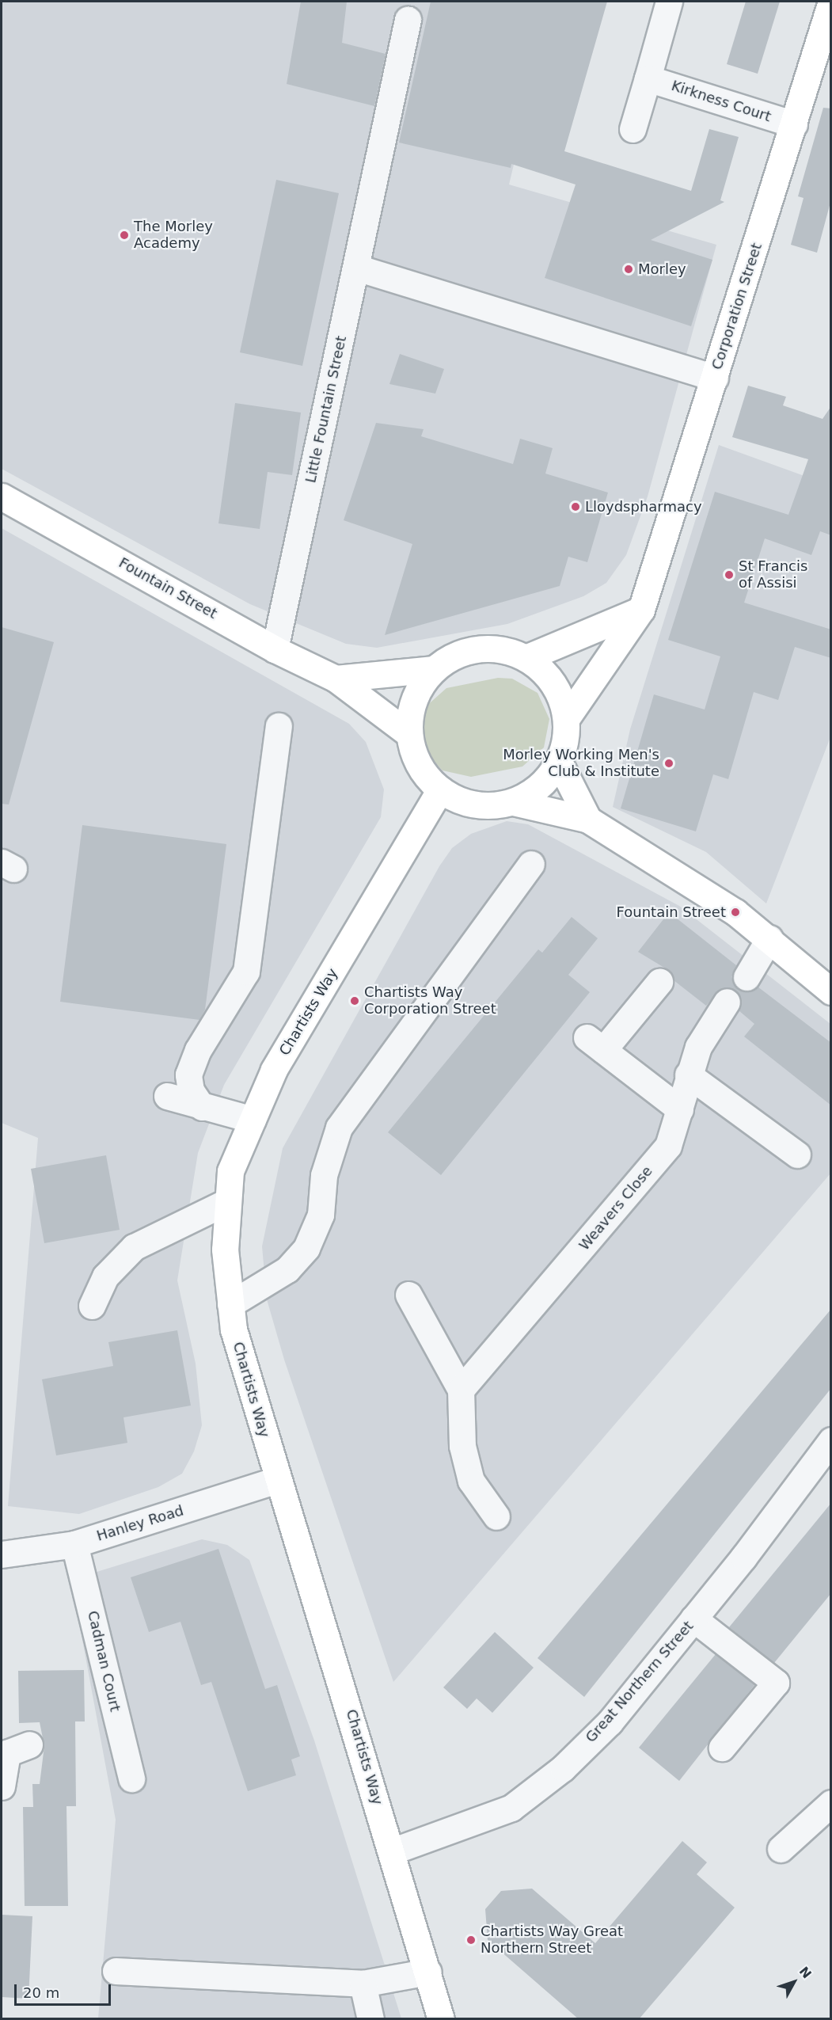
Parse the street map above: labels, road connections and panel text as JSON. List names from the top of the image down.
{
  "streets": {
    "main road": ["Corporation Street", "Fountain Street", "Chartists Way"],
    "street": [
      "Kirkness Court",
      "Little Fountain Street",
      "Weavers Close",
      "Hanley Road",
      "Cadman Court",
      "Great Northern Street"
    ]
  },
  "crossings": [
    ["Kirkness Court", "Corporation Street"],
    ["Corporation Street", "Fountain Street"],
    ["Corporation Street", "Chartists Way"],
    ["Little Fountain Street", "Fountain Street"],
    ["Fountain Street", "Chartists Way"],
    ["Chartists Way", "Hanley Road"],
    ["Chartists Way", "Great Northern Street"],
    ["Hanley Road", "Cadman Court"]
  ],
  "places": [
    "The Morley Academy",
    "Morley",
    "Lloydspharmacy",
    "St Francis of Assisi",
    "Morley Working Men's Club & Institute",
    "Fountain Street",
    "Chartists Way Corporation Street",
    "Chartists Way Great Northern Street"
  ],
  "scale_bar": "20 m",
  "north": "top right"
}
